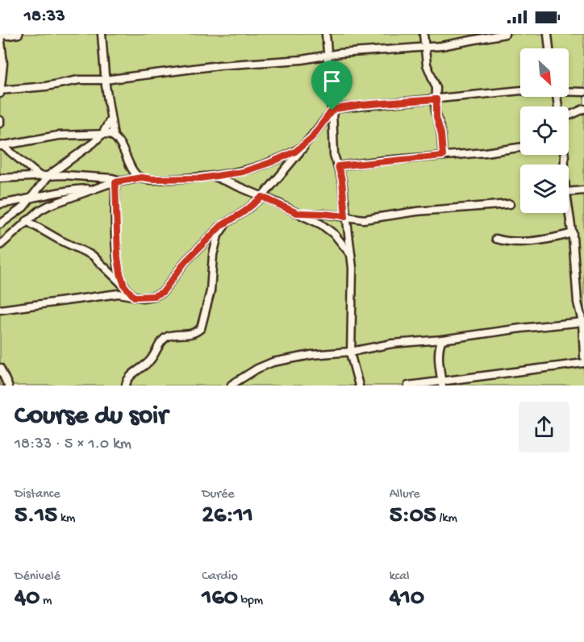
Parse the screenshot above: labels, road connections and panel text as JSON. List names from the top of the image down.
{
  "north": "bottom right",
  "page": {
    "status": "18:33",
    "heading": ["Course du soir", "18:33 · 5 × 1.0 km"],
    "stats": [
      ["Distance", "5.15 km"],
      ["Durée", "26:11"],
      ["Allure", "5:05 /km"],
      ["Dénivelé", "40 m"],
      ["Cardio", "160 bpm"],
      ["kcal", "410"]
    ]
  }
}
